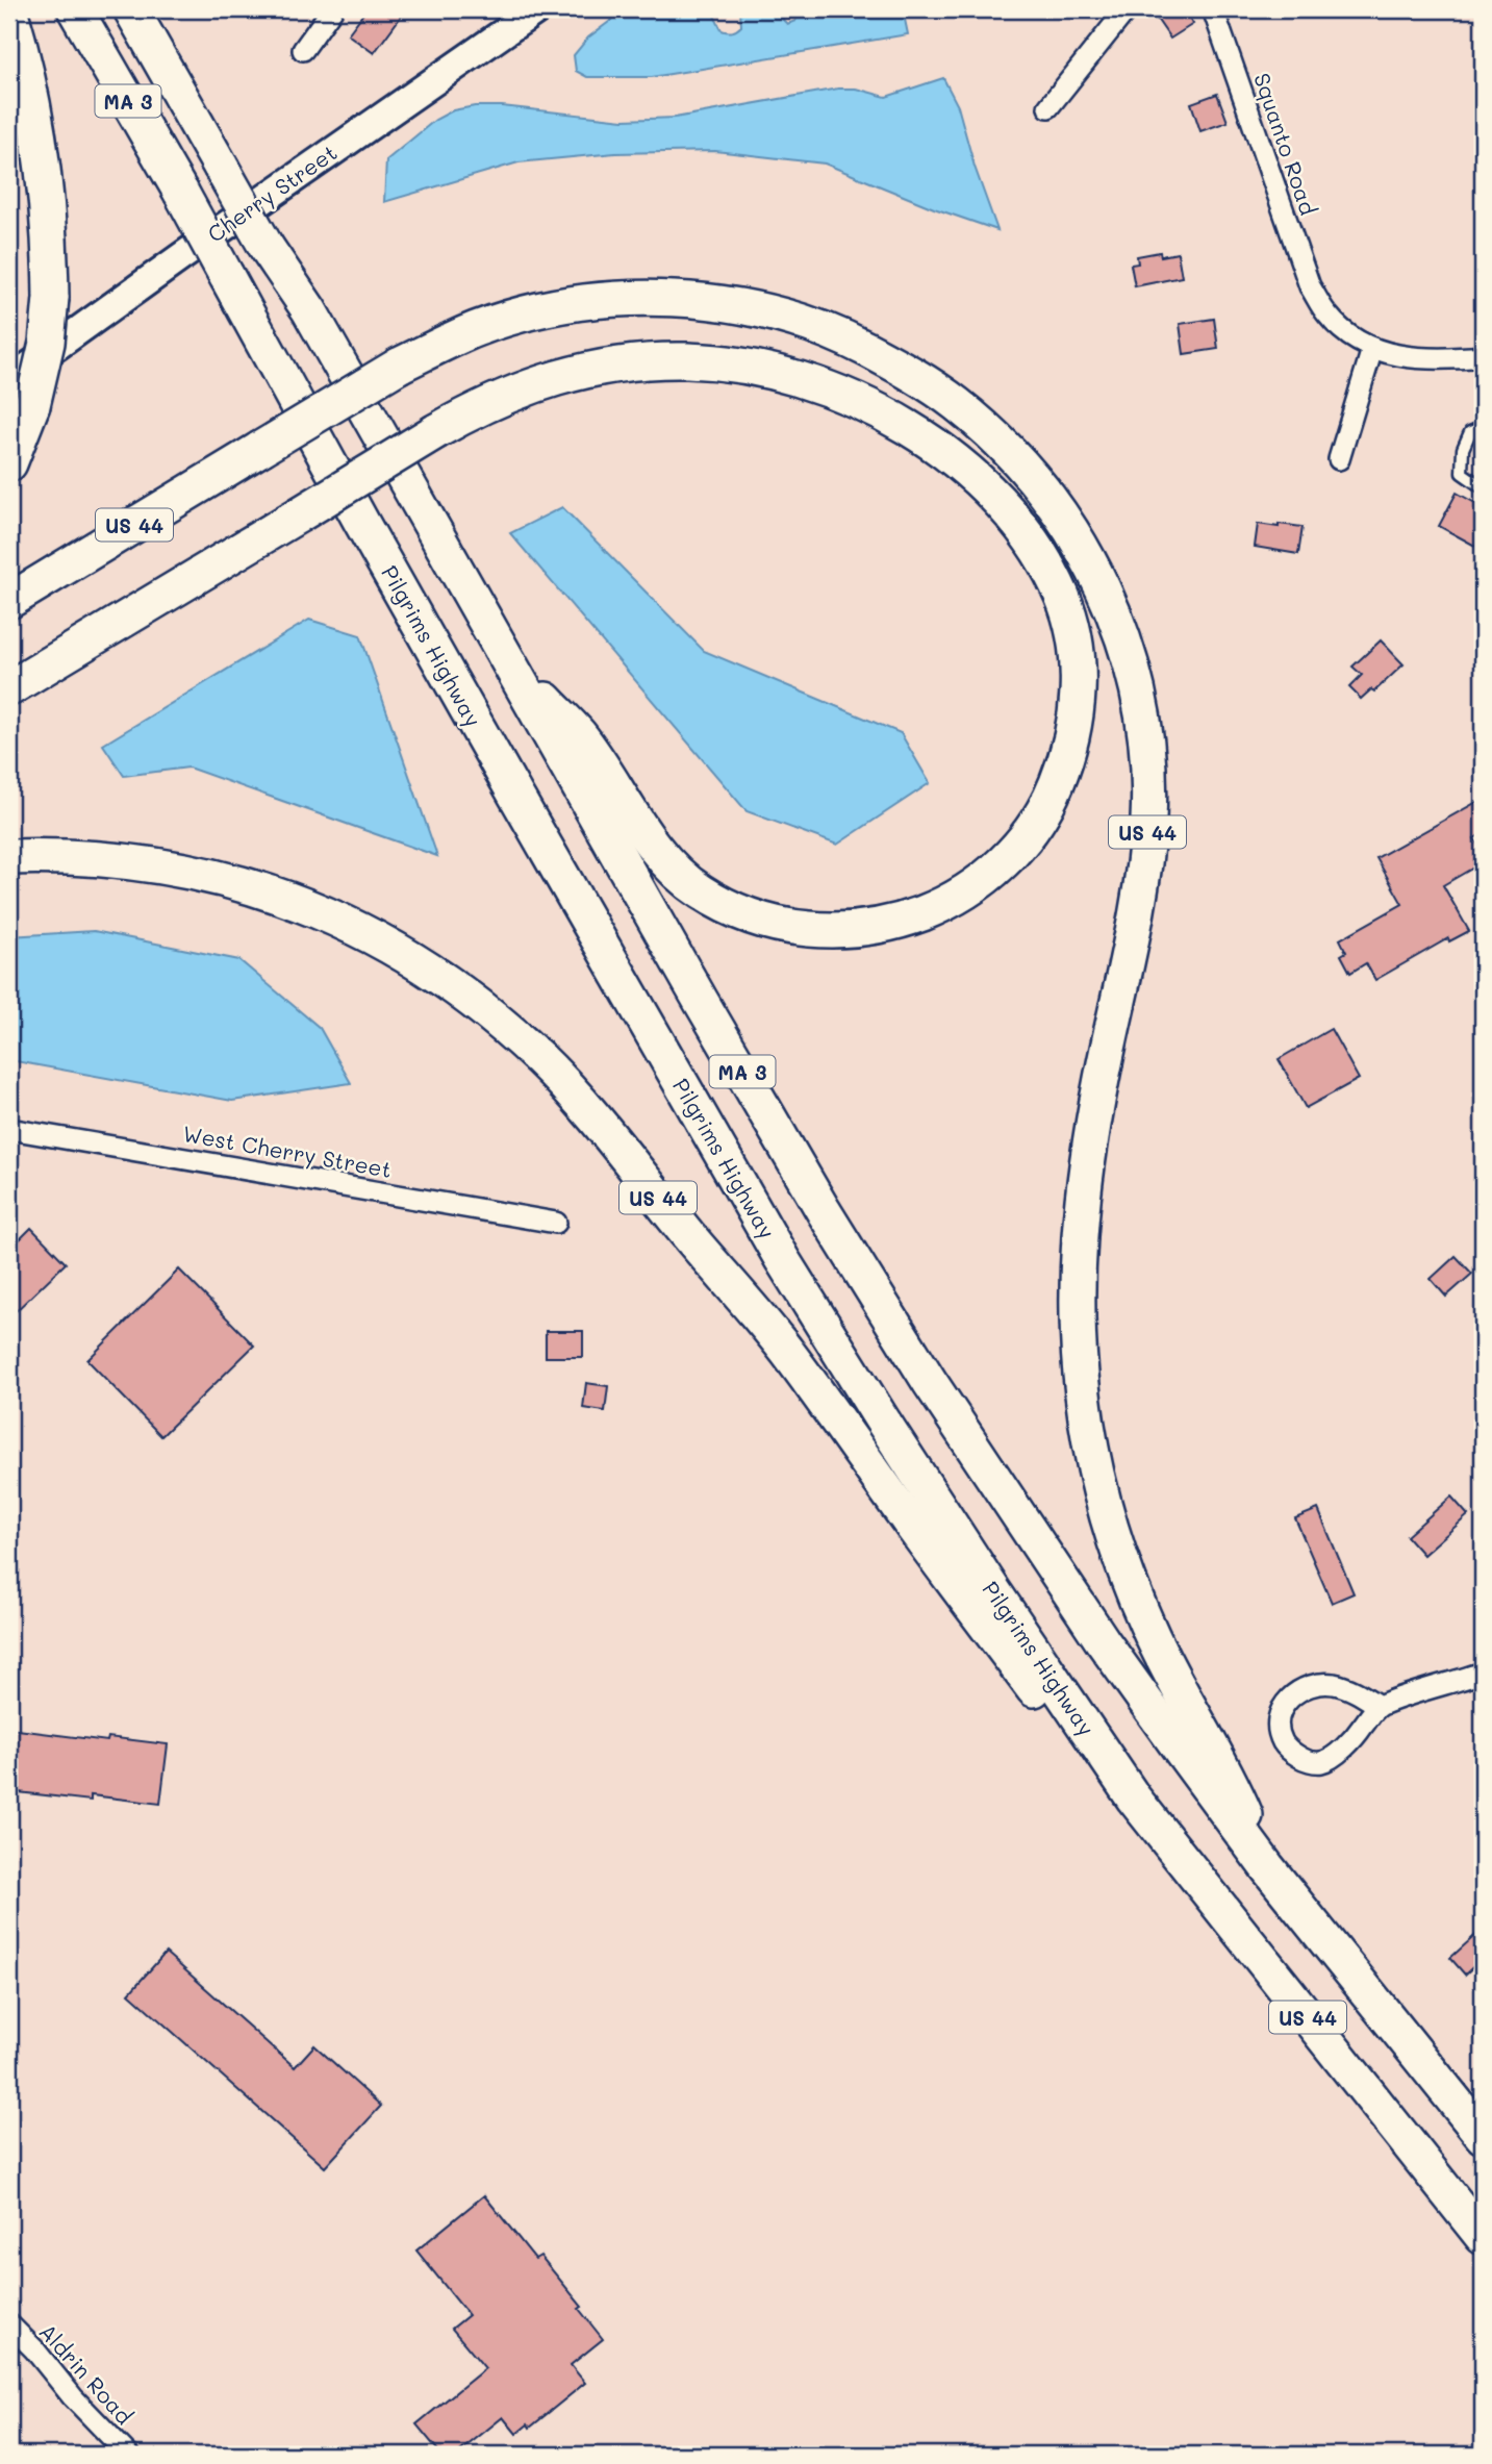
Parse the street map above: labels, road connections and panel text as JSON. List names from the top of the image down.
{
  "streets": {
    "highway": ["MA 3", "US 44", "Pilgrims Highway"],
    "main road": ["Cherry Street"],
    "street": ["Squanto Road", "West Cherry Street", "Aldrin Road"]
  },
  "crossings": [
    ["MA 3", "US 44"],
    ["US 44", "Pilgrims Highway"]
  ]
}
